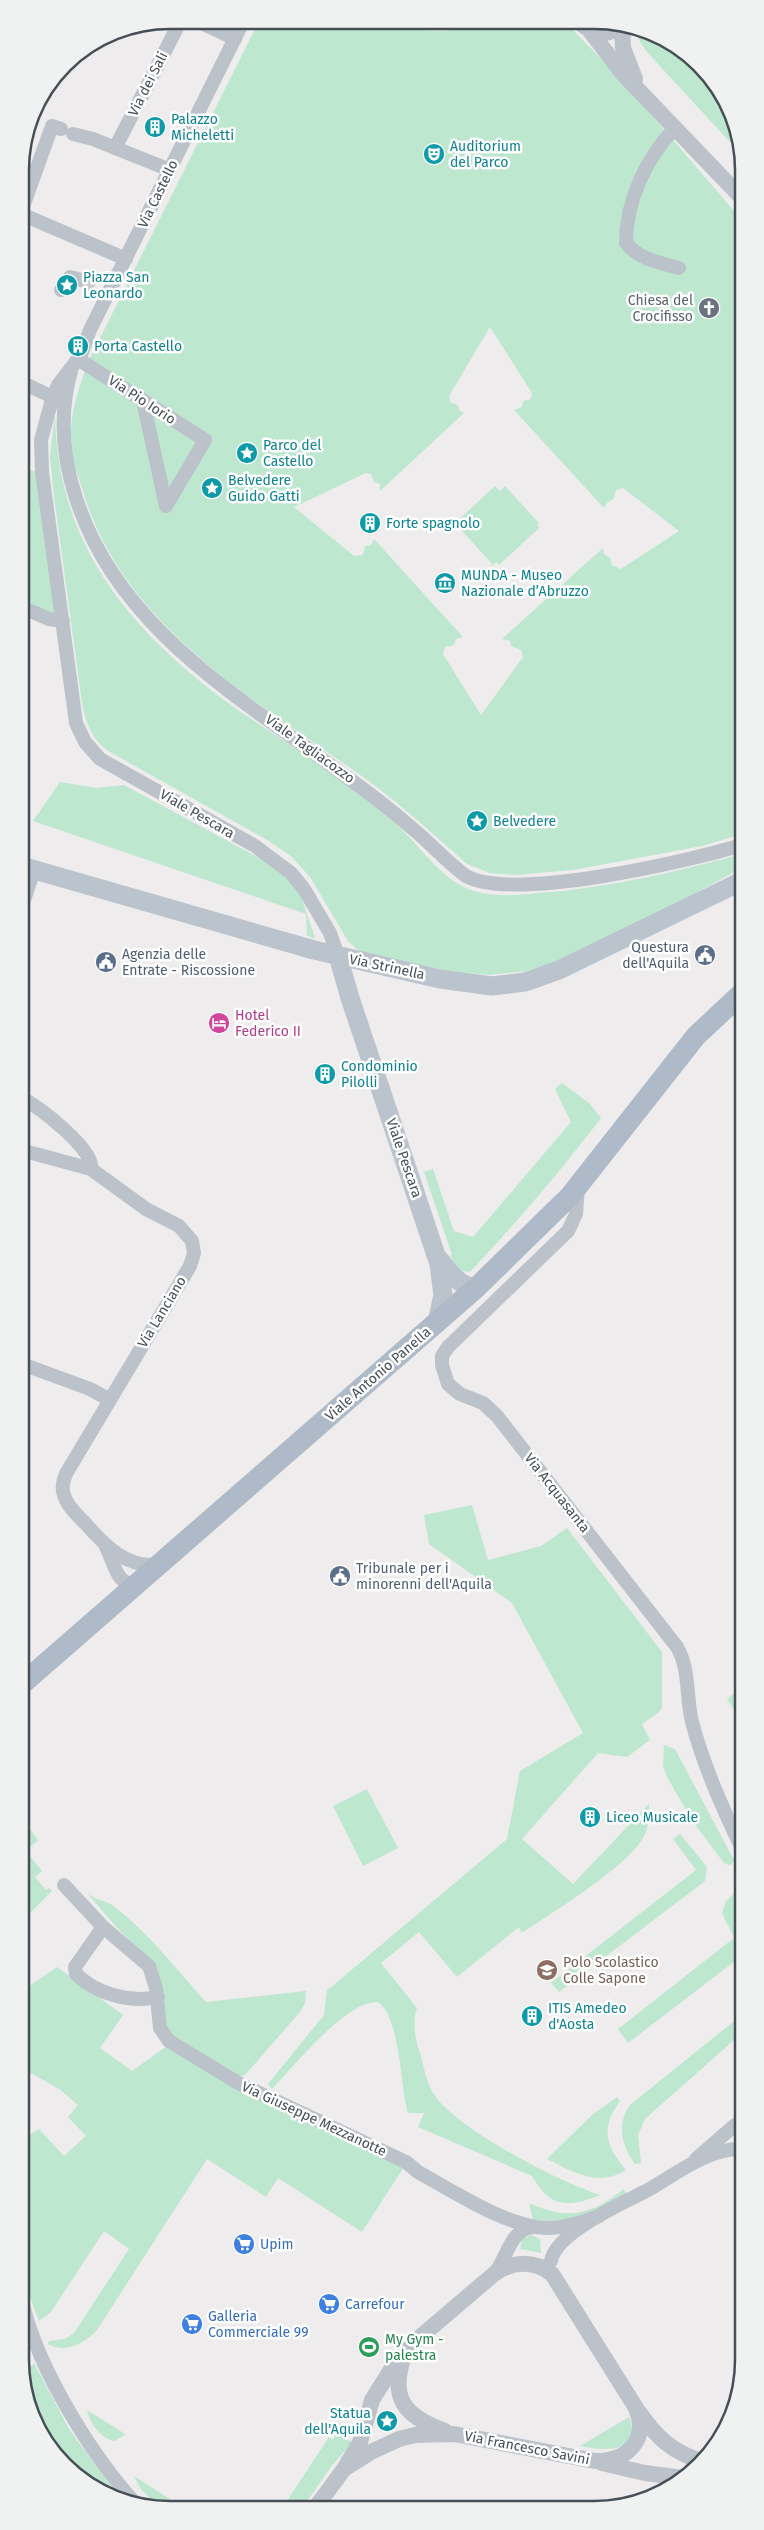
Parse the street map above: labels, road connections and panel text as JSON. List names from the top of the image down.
{
  "streets": {
    "main road": ["Viale Pescara", "Via Strinella", "Viale Antonio Panella"],
    "street": [
      "Via dei Sali",
      "Via Castello",
      "Via Pio Iorio",
      "Viale Tagliacozzo",
      "Via Lanciano",
      "Via Acquasanta",
      "Via Giuseppe Mezzanotte",
      "Via Francesco Savini"
    ]
  },
  "crossings": [
    ["Via Castello", "Via Pio Iorio"],
    ["Via Castello", "Viale Tagliacozzo"],
    ["Via Pio Iorio", "Viale Tagliacozzo"],
    ["Viale Tagliacozzo", "Viale Pescara"],
    ["Viale Pescara", "Via Strinella"],
    ["Viale Pescara", "Viale Antonio Panella"],
    ["Via Lanciano", "Viale Antonio Panella"],
    ["Viale Antonio Panella", "Via Acquasanta"],
    ["Via Giuseppe Mezzanotte", "Via Francesco Savini"]
  ],
  "places": {
    "building": [
      "Palazzo Micheletti",
      "Porta Castello",
      "Forte spagnolo",
      "Condominio Pilolli",
      "Liceo Musicale",
      "ITIS Amedeo d'Aosta"
    ],
    "theatre": ["Auditorium del Parco"],
    "place": [
      "Piazza San Leonardo",
      "Parco del Castello",
      "Belvedere Guido Gatti",
      "Belvedere",
      "Statua dell'Aquila"
    ],
    "church": ["Chiesa del Crocifisso"],
    "museum": ["MUNDA - Museo Nazionale d’Abruzzo"],
    "public building": ["Questura dell'Aquila", "Agenzia delle Entrate - Riscossione", "Tribunale per i minorenni dell'Aquila"],
    "hotel": ["Hotel Federico II"],
    "school or university": ["Polo Scolastico Colle Sapone"],
    "supermarket": ["Upim", "Carrefour", "Galleria Commerciale 99"],
    "sports": ["My Gym - palestra"]
  }
}
